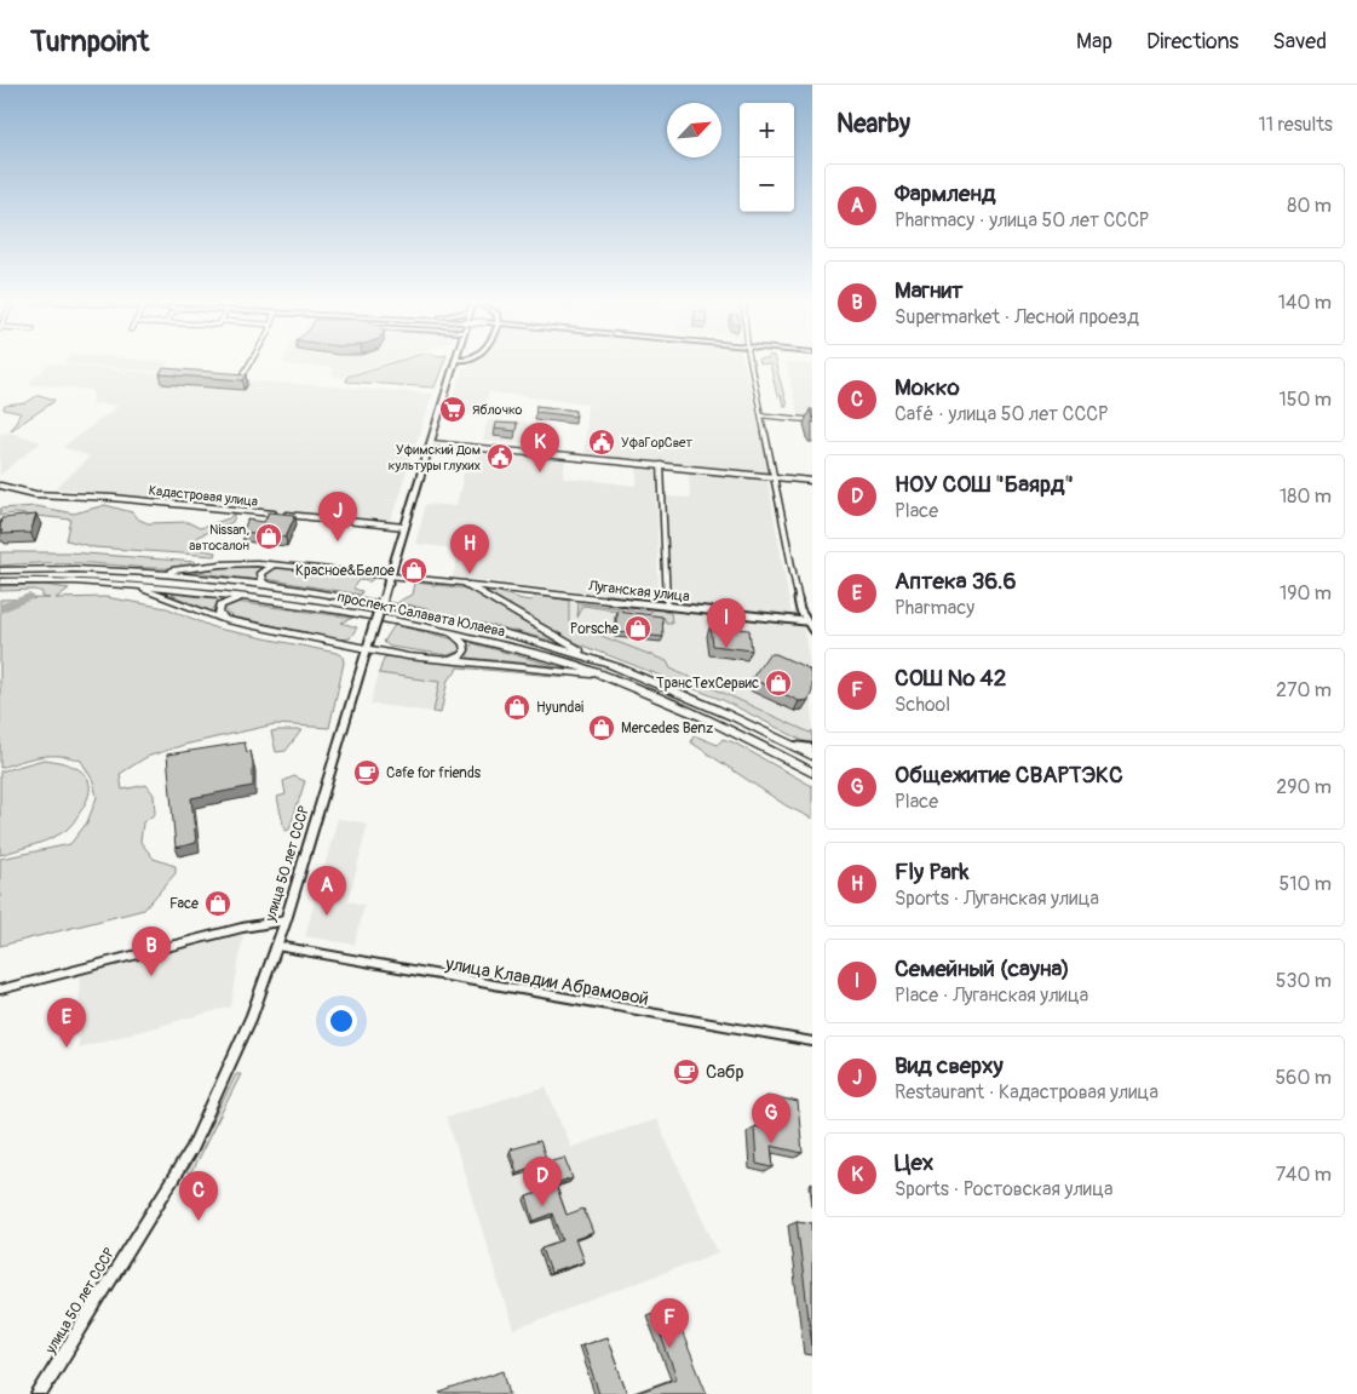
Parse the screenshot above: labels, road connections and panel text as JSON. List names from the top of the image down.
{
  "streets": {
    "main road": ["проспект Салавата Юлаева", "улица 50 лет СССР"],
    "street": ["Кадастровая улица", "Луганская улица", "улица Клавдии Абрамовой"]
  },
  "crossings": [
    ["Кадастровая улица", "улица 50 лет СССР"],
    ["улица 50 лет СССР", "улица Клавдии Абрамовой"]
  ],
  "places": {
    "supermarket": ["Яблочко"],
    "public building": ["УфаГорСвет", "Уфимский Дом культуры глухих"],
    "shop": [
      "Nissan, автосалон",
      "Красное&Белое",
      "Porsche",
      "ТрансТехСервис",
      "Hyundai",
      "Mercedes Benz",
      "Face"
    ],
    "cafe": ["Cafe for friends", "Сабр"]
  },
  "north": "top right",
  "page": {
    "header": "Turnpoint",
    "nav": ["Map", "Directions", "Saved"],
    "heading": ["Nearby", "11 results"],
    "map_buttons": ["+", "−"],
    "list": [
      {
        "mark": "A",
        "name": "Фармленд",
        "note": "Pharmacy · улица 50 лет СССР",
        "value": "80 m"
      },
      {
        "mark": "B",
        "name": "Магнит",
        "note": "Supermarket · Лесной проезд",
        "value": "140 m"
      },
      {
        "mark": "C",
        "name": "Мокко",
        "note": "Café · улица 50 лет СССР",
        "value": "150 m"
      },
      {
        "mark": "D",
        "name": "НОУ СОШ \"Баярд\"",
        "note": "Place",
        "value": "180 m"
      },
      {
        "mark": "E",
        "name": "Аптека 36.6",
        "note": "Pharmacy",
        "value": "190 m"
      },
      {
        "mark": "F",
        "name": "СОШ № 42",
        "note": "School",
        "value": "270 m"
      },
      {
        "mark": "G",
        "name": "Общежитие СВАРТЭКС",
        "note": "Place",
        "value": "290 m"
      },
      {
        "mark": "H",
        "name": "Fly Park",
        "note": "Sports · Луганская улица",
        "value": "510 m"
      },
      {
        "mark": "I",
        "name": "Семейный (сауна)",
        "note": "Place · Луганская улица",
        "value": "530 m"
      },
      {
        "mark": "J",
        "name": "Вид сверху",
        "note": "Restaurant · Кадастровая улица",
        "value": "560 m"
      },
      {
        "mark": "K",
        "name": "Цех",
        "note": "Sports · Ростовская улица",
        "value": "740 m"
      }
    ],
    "pins": [
      "K",
      "J",
      "H",
      "I",
      "A",
      "B",
      "E",
      "G",
      "D",
      "C",
      "F"
    ]
  }
}
